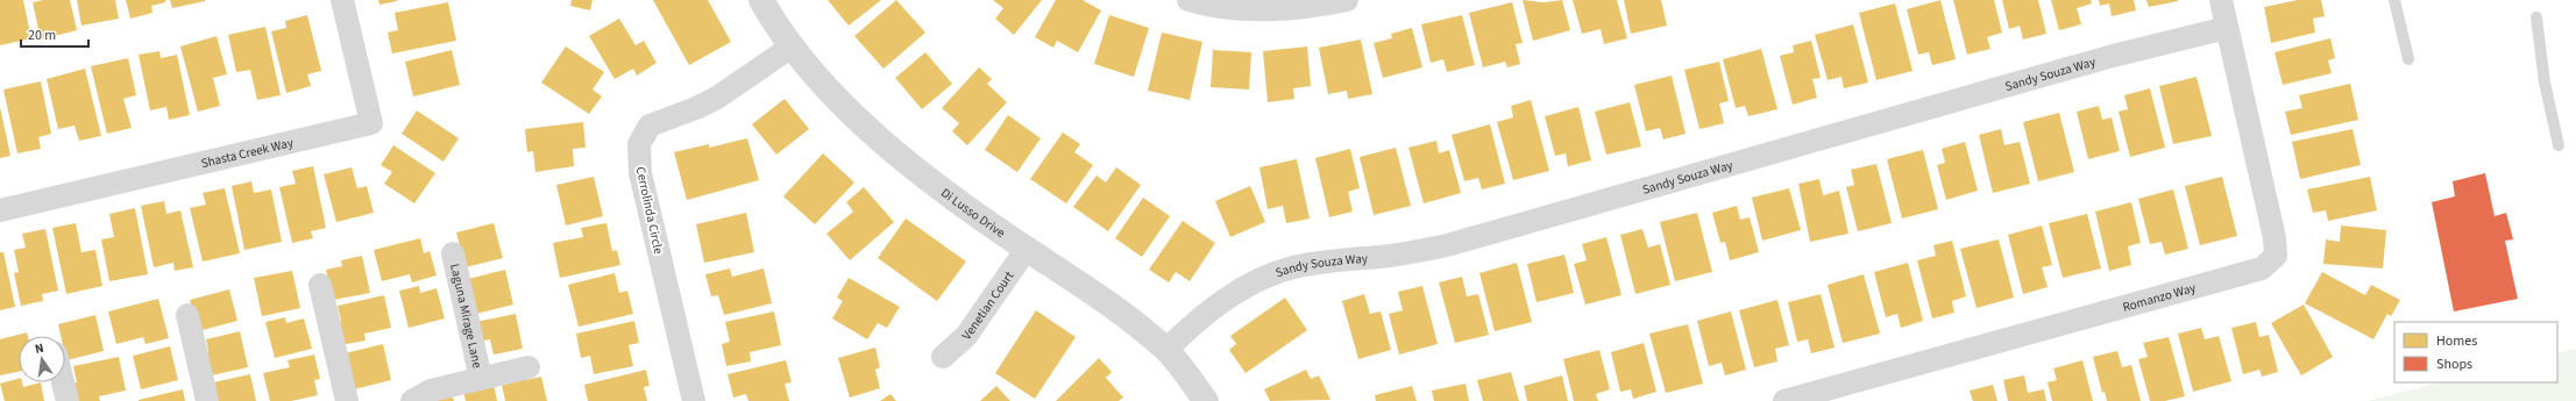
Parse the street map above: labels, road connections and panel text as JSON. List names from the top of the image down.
{
  "streets": {
    "street": [
      "Sandy Souza Way",
      "Shasta Creek Way",
      "Cerrolinda Circle",
      "Di Lusso Drive",
      "Romanzo Way",
      "Venetian Court",
      "Laguna Mirage Lane"
    ]
  },
  "crossings": [
    ["Sandy Souza Way", "Di Lusso Drive"],
    ["Sandy Souza Way", "Romanzo Way"],
    ["Cerrolinda Circle", "Di Lusso Drive"],
    ["Di Lusso Drive", "Venetian Court"]
  ],
  "legend": ["Homes", "Shops"],
  "scale_bar": "20 m",
  "north": "top"
}
